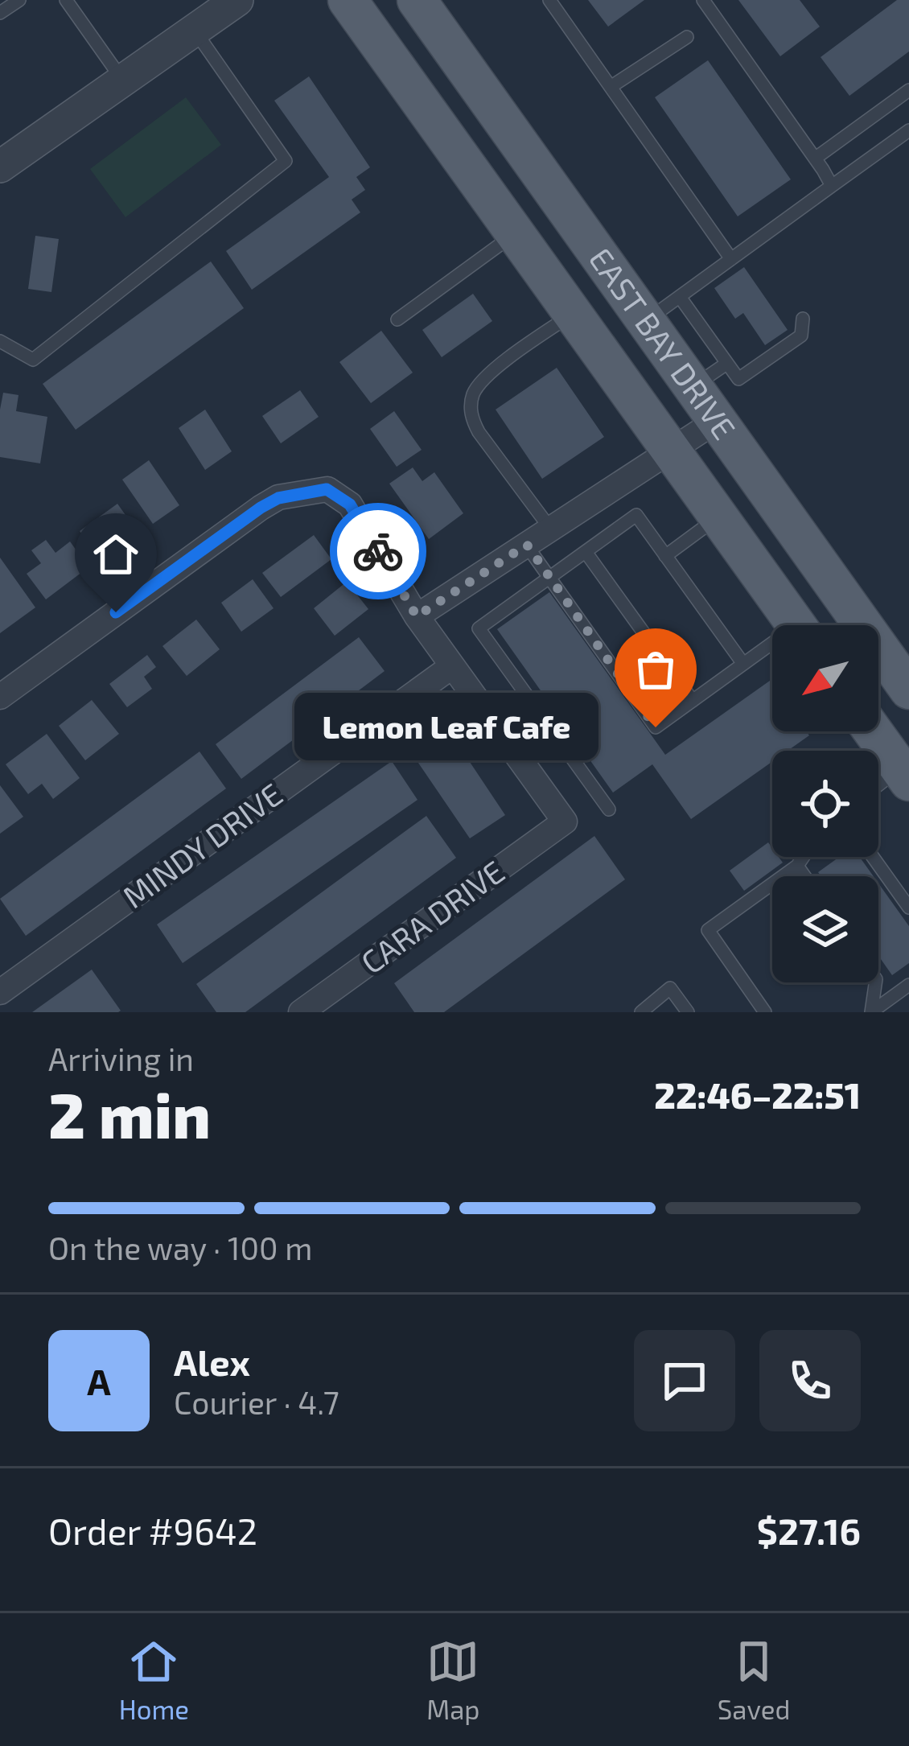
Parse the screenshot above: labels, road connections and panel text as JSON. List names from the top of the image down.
{
  "streets": {
    "main road": ["EAST BAY DRIVE"],
    "street": ["MINDY DRIVE", "CARA DRIVE"]
  },
  "crossings": [
    ["MINDY DRIVE", "CARA DRIVE"]
  ],
  "places": ["Lemon Leaf Cafe"],
  "north": "bottom left",
  "page": {
    "bubble": "Lemon Leaf Cafe",
    "heading": ["2 min", "Arriving in", "22:46–22:51"],
    "panel": [
      "Alex",
      "Courier · 4.7",
      "Order #9642",
      "$27.16"
    ],
    "bar": "On the way · 100 m",
    "round": "A",
    "tabs": ["Home", "Map", "Saved"]
  }
}
